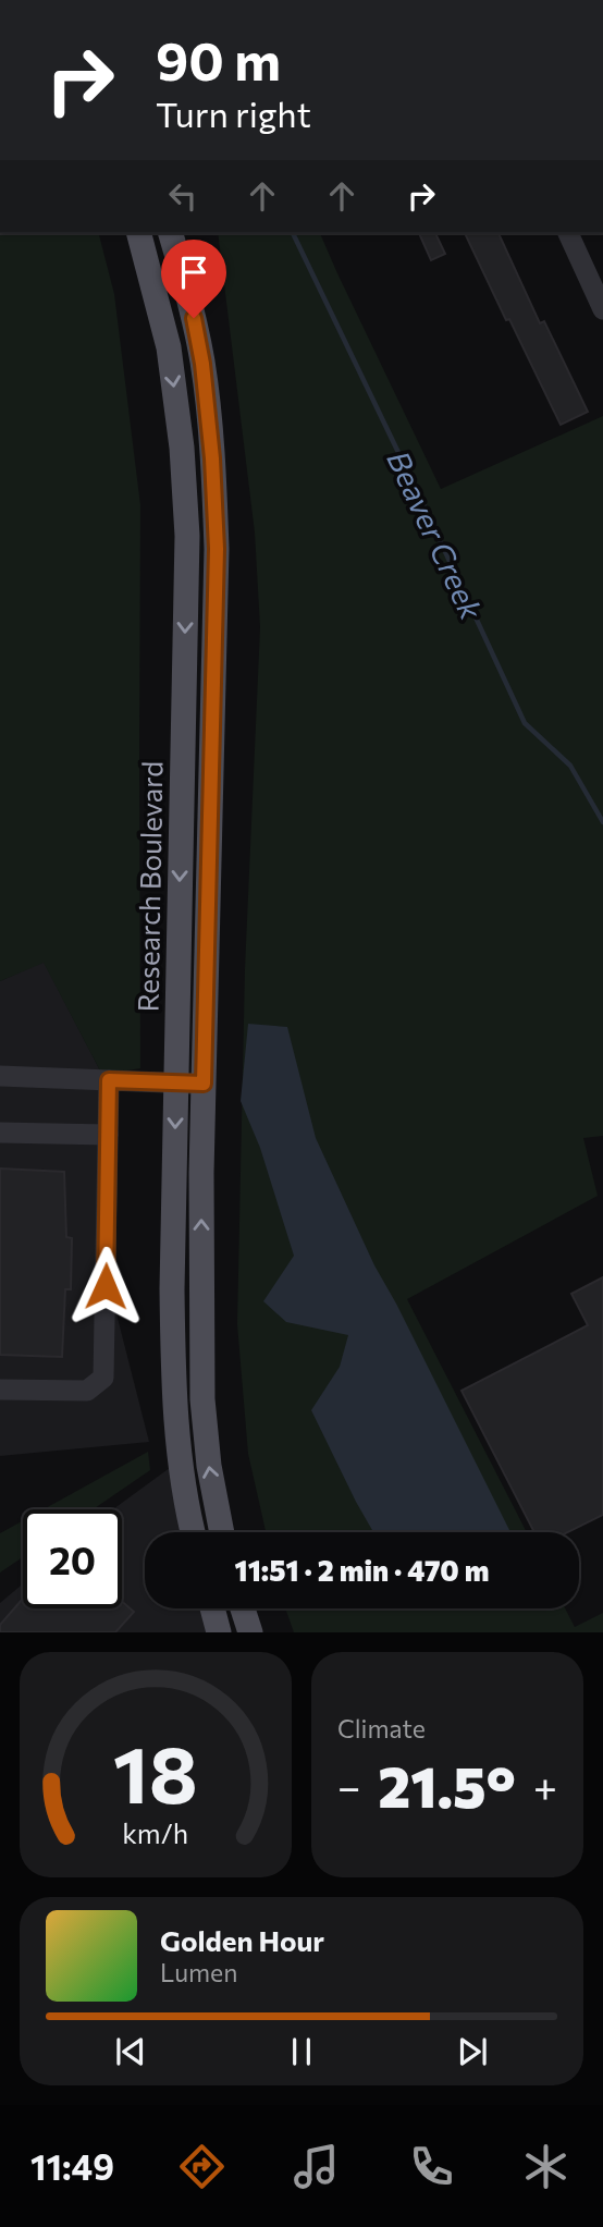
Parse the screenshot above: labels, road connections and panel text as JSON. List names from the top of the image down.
{
  "streets": {
    "main road": ["Research Boulevard"]
  },
  "water": ["Beaver Creek"],
  "page": {
    "turn": ["90 m", "Turn right"],
    "limit": "20",
    "trip": "11:51 · 2 min · 470 m",
    "tile": "Climate",
    "heat": ["−", "21.5°", "+"],
    "song": ["Golden Hour", "Lumen"],
    "tabs": "11:49",
    "gauge": ["18", "km/h"]
  }
}
